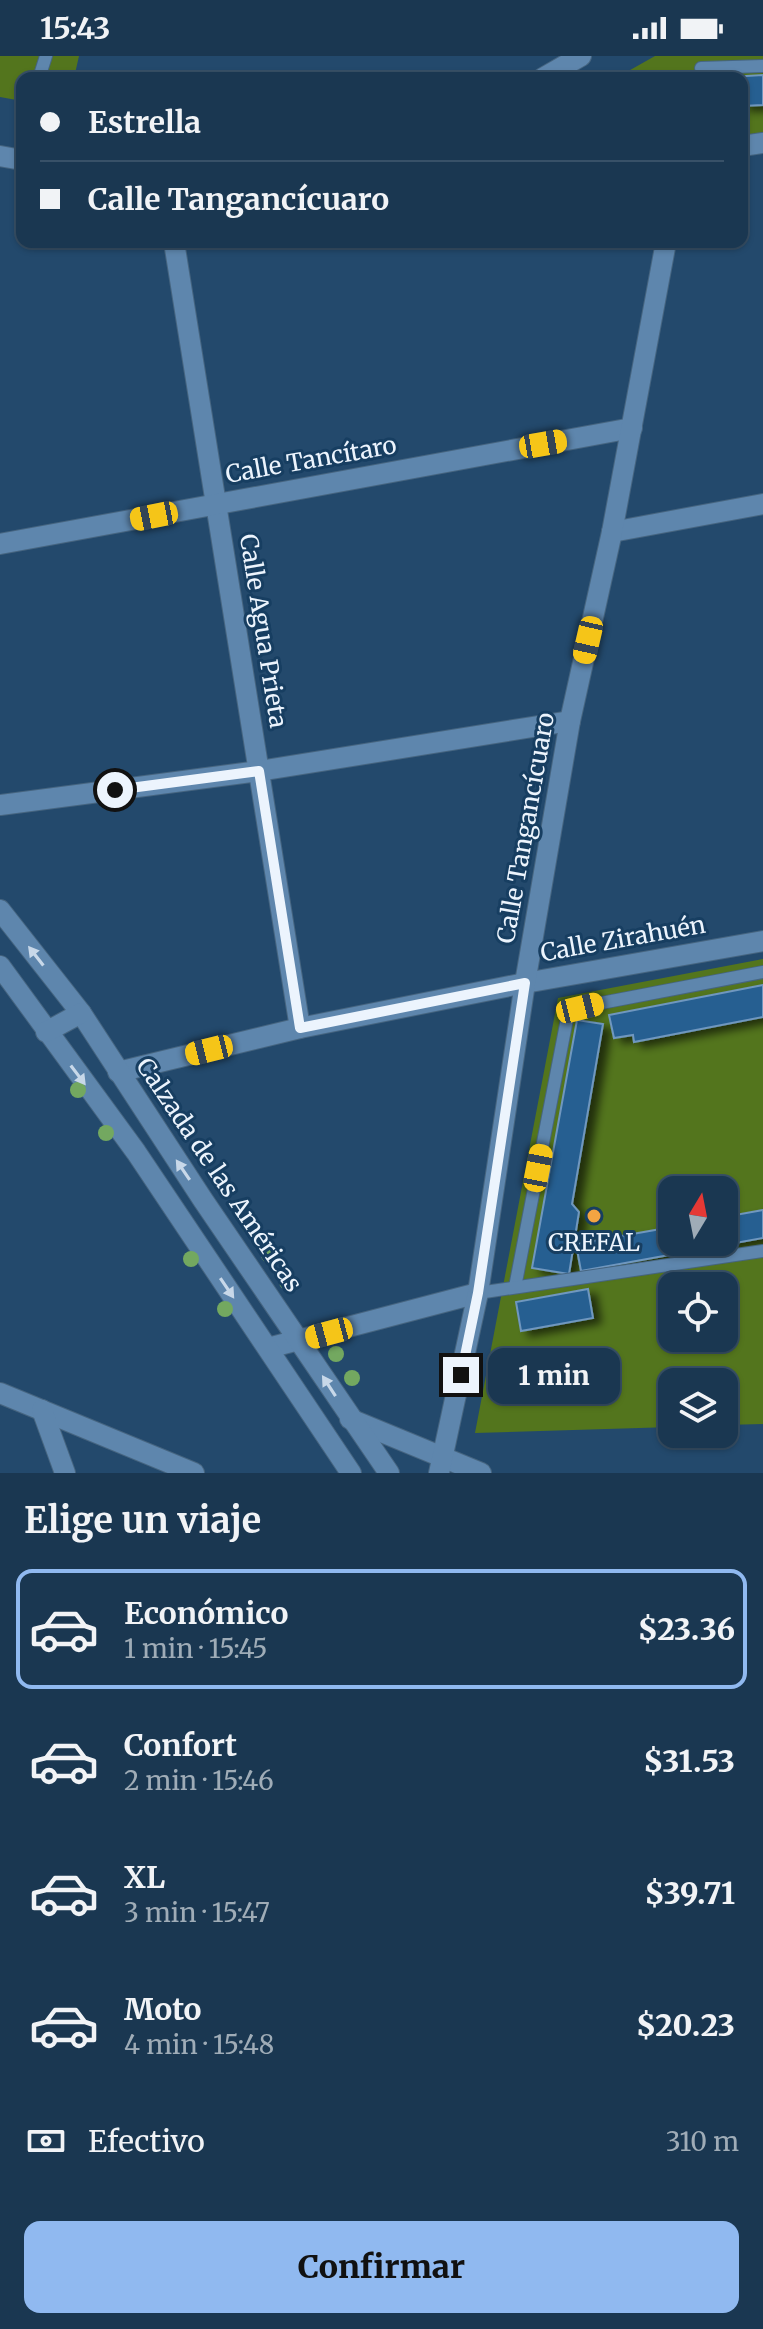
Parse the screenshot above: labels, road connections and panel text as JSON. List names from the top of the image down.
{
  "streets": {
    "street": [
      "Calle Tancítaro",
      "Calle Agua Prieta",
      "Calle Tangancícuaro",
      "Calle Zirahuén",
      "Calzada de las Américas"
    ]
  },
  "crossings": [
    ["Calle Tancítaro", "Calle Agua Prieta"],
    ["Calle Tancítaro", "Calle Tangancícuaro"],
    ["Calle Agua Prieta", "Calle Zirahuén"],
    ["Calle Tangancícuaro", "Calle Zirahuén"],
    ["Calle Zirahuén", "Calzada de las Américas"]
  ],
  "places": ["CREFAL"],
  "north": "top",
  "page": {
    "status": "15:43",
    "banner": ["Estrella", "Calle Tangancícuaro"],
    "bubble": "1 min",
    "heading": "Elige un viaje",
    "list": [
      {
        "name": "Económico",
        "note": "1 min · 15:45",
        "value": "$23.36"
      },
      {
        "name": "Confort",
        "note": "2 min · 15:46",
        "value": "$31.53"
      },
      {
        "name": "XL",
        "note": "3 min · 15:47",
        "value": "$39.71"
      },
      {
        "name": "Moto",
        "note": "4 min · 15:48",
        "value": "$20.23"
      }
    ],
    "pay": ["Efectivo", "310 m"],
    "buttons": "Confirmar"
  }
}
